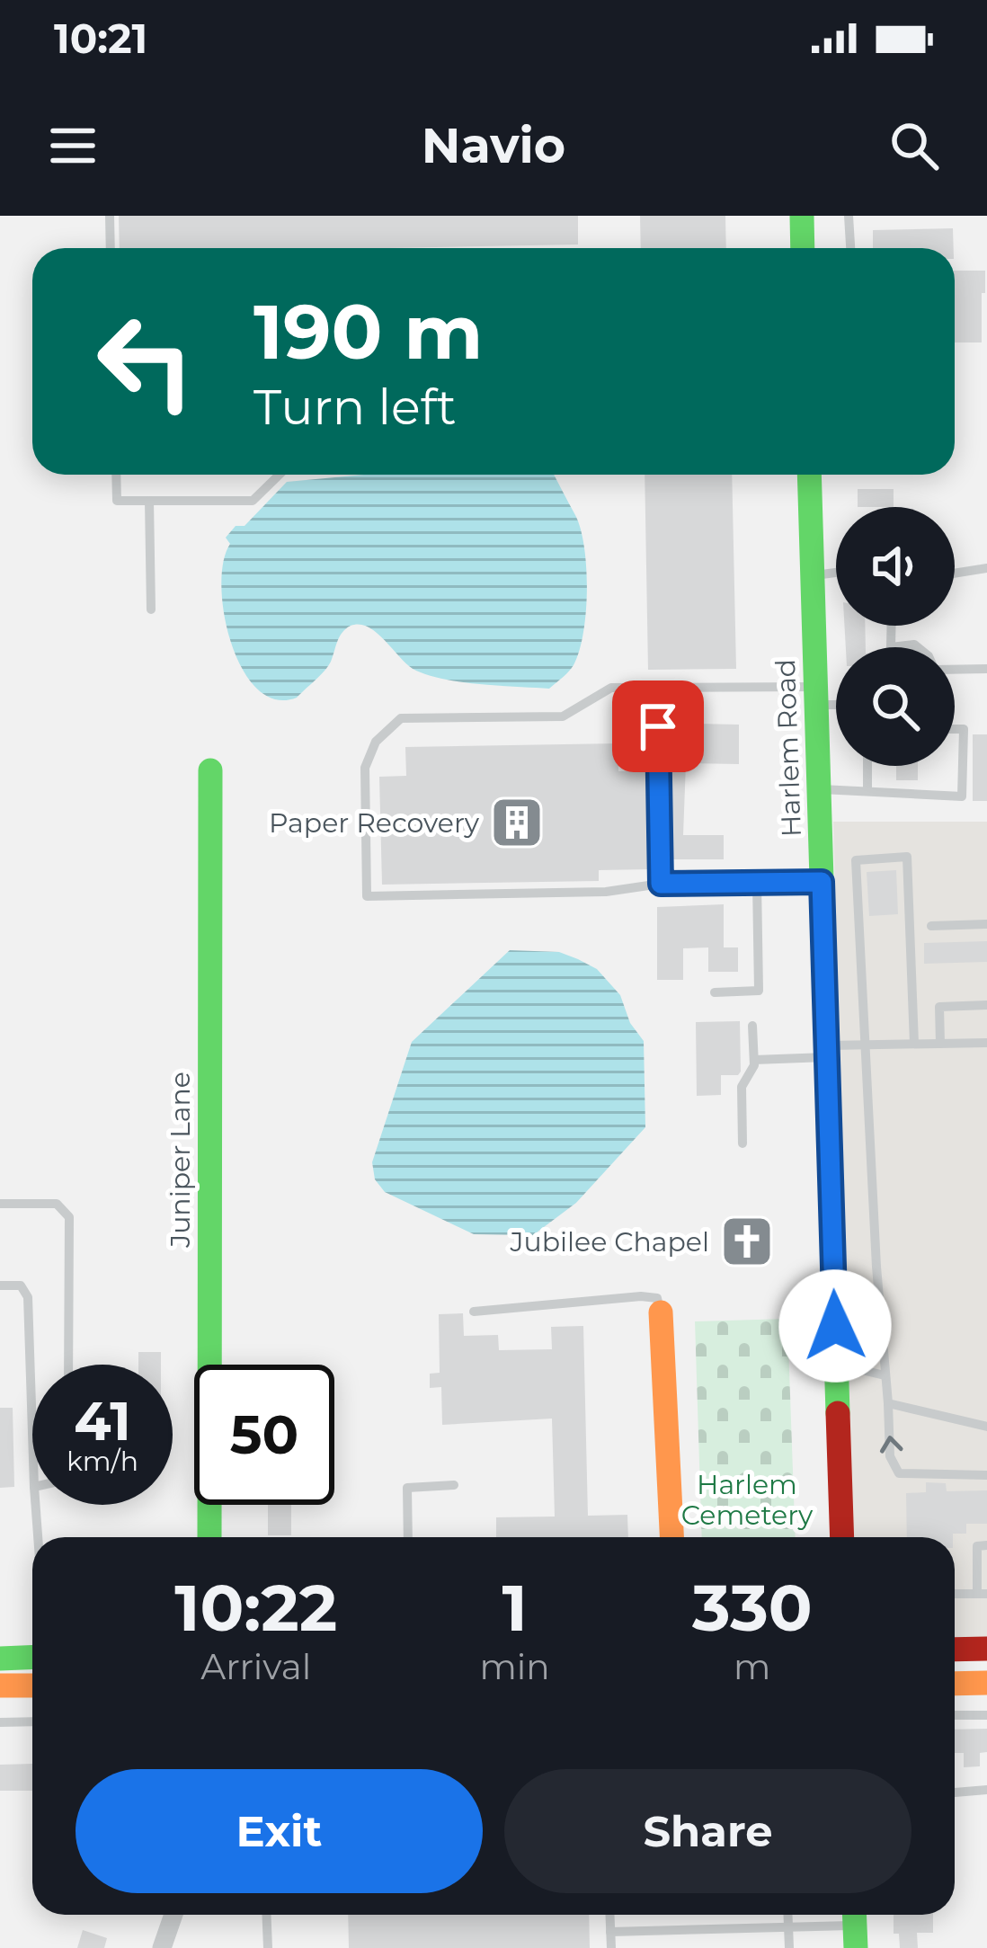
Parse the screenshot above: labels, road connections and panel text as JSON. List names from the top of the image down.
{
  "streets": {
    "main road": ["Harlem Road", "Juniper Lane"]
  },
  "parks": ["Harlem Cemetery"],
  "places": {
    "building": ["Paper Recovery"],
    "church": ["Jubilee Chapel"]
  },
  "page": {
    "status": "10:21",
    "header": "Navio",
    "turn": ["190 m", "Turn left"],
    "speed": "41 km/h",
    "limit": "50",
    "eta": [
      "10:22",
      "Arrival",
      "1",
      "min",
      "330",
      "m"
    ],
    "buttons": ["Exit", "Share"]
  }
}
